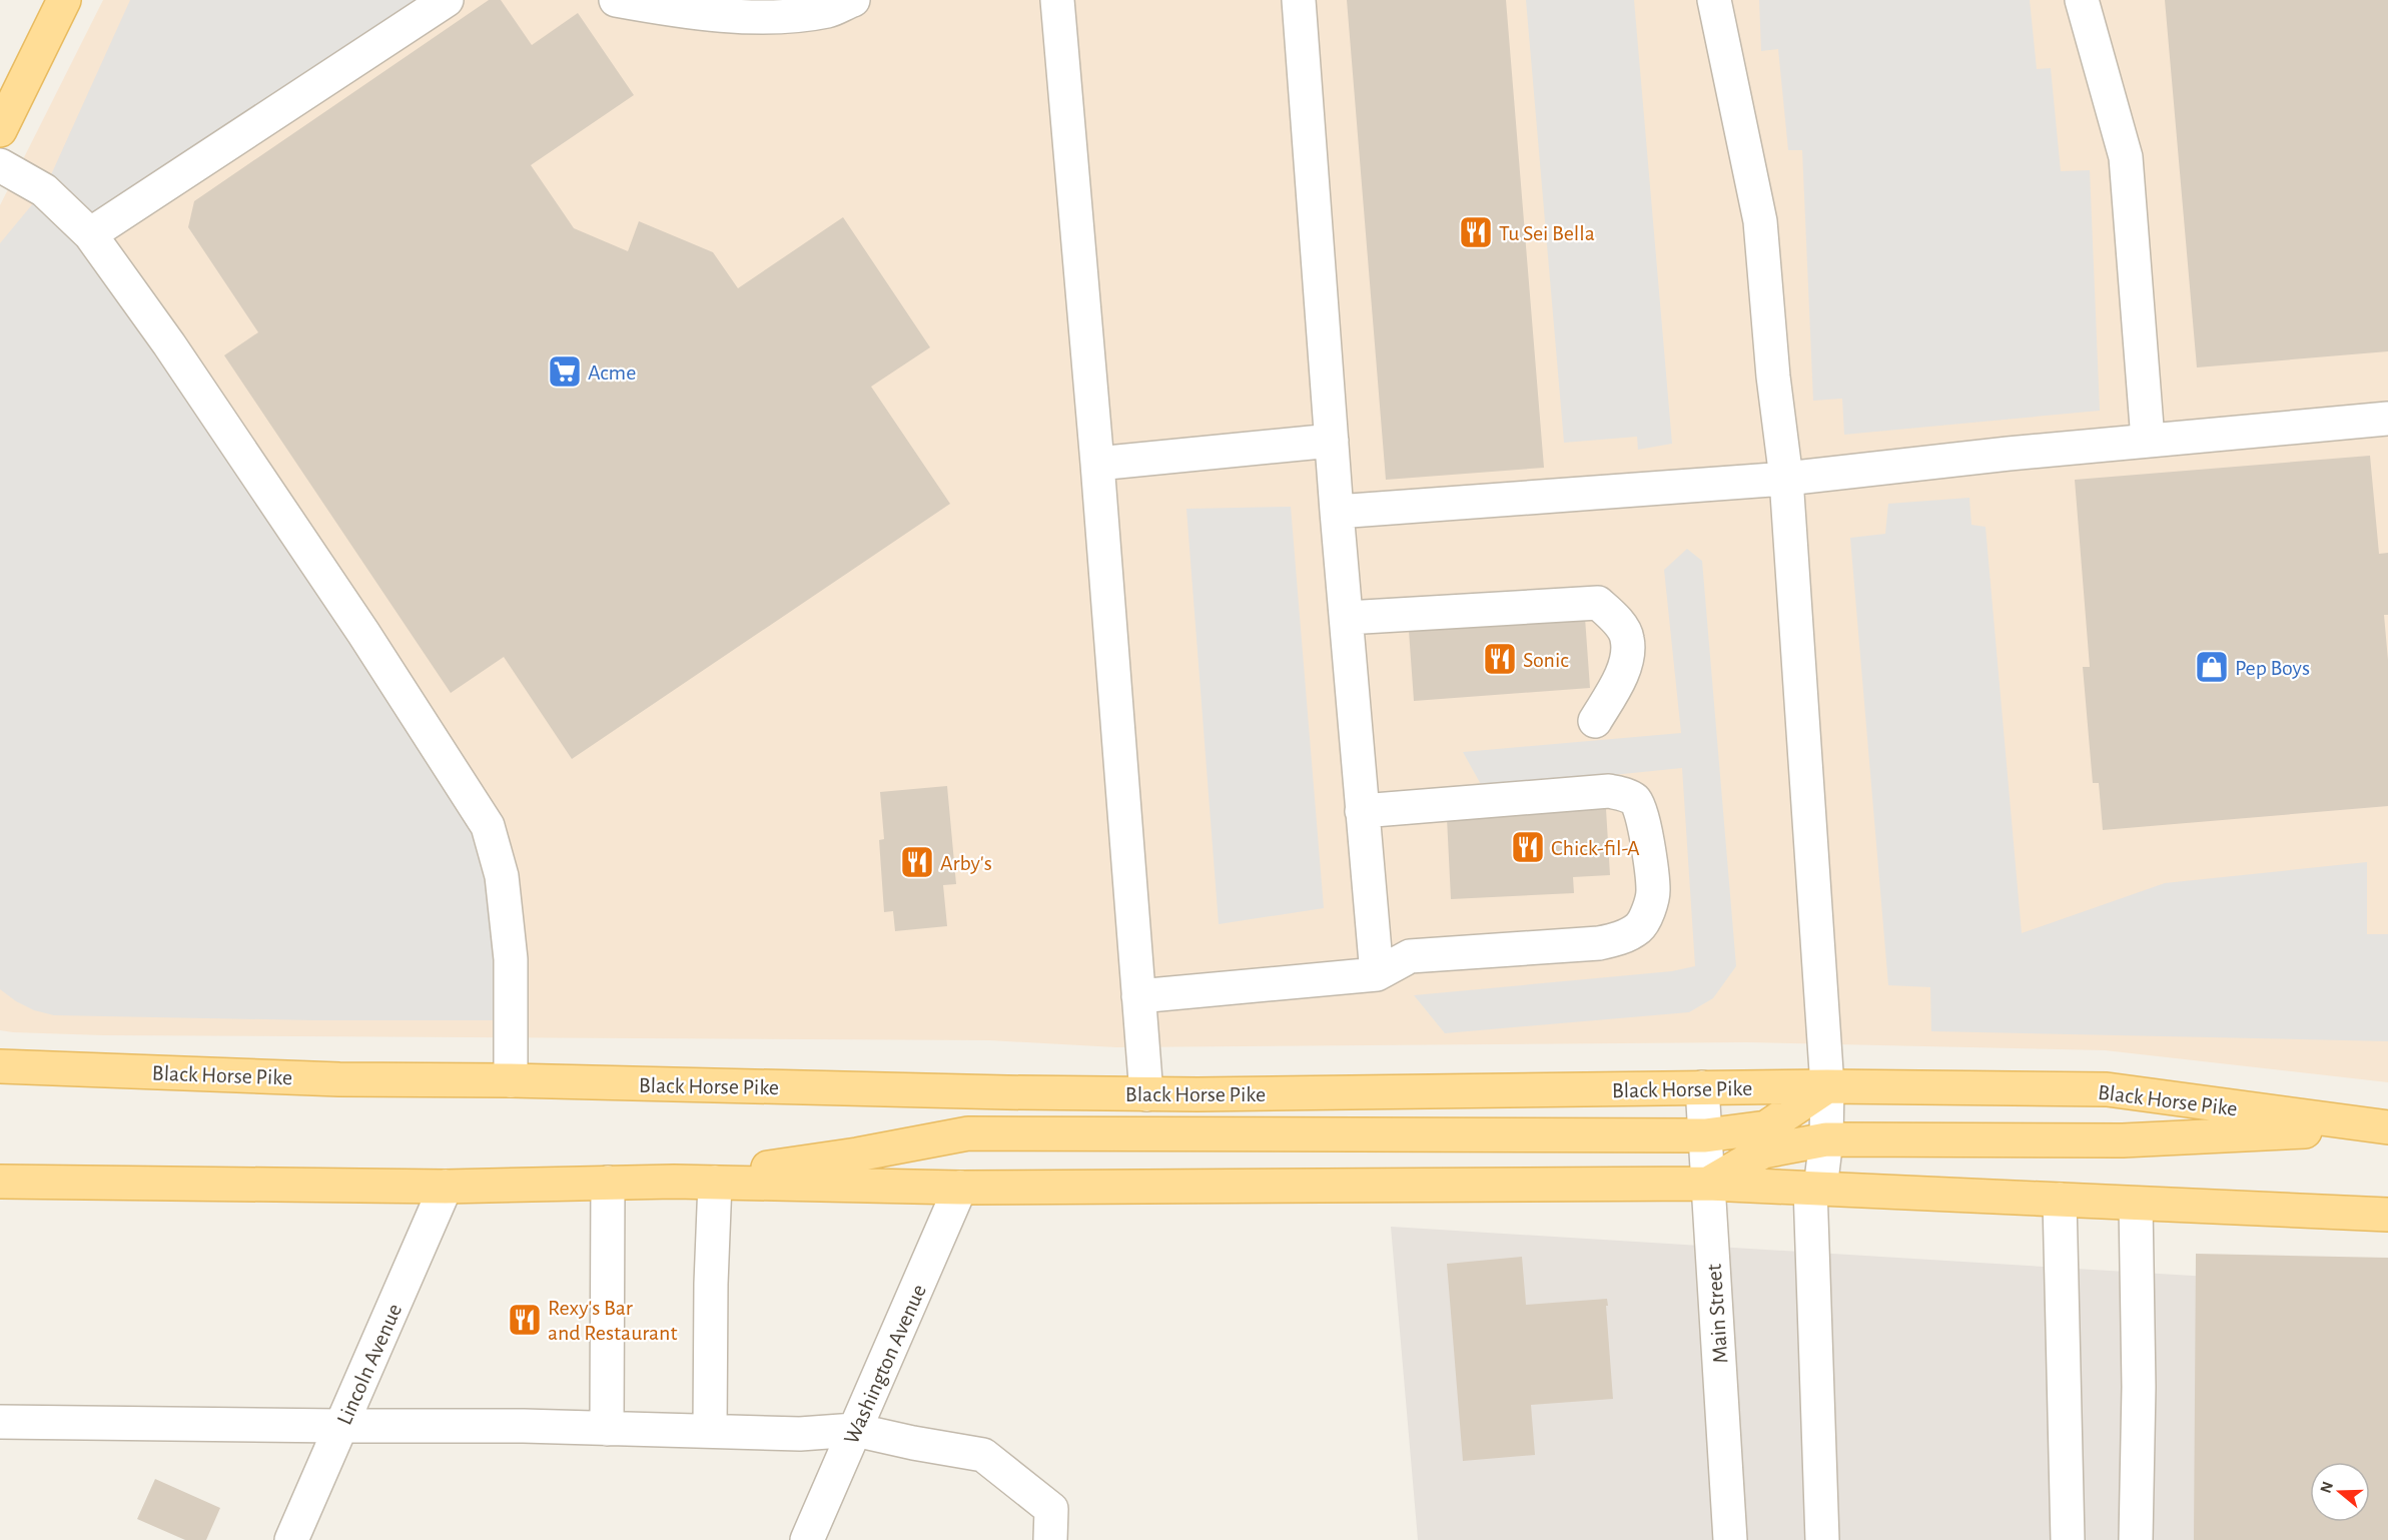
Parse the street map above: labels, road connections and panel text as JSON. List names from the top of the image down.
{
  "streets": {
    "main road": ["Black Horse Pike"],
    "street": ["Main Street", "Lincoln Avenue", "Washington Avenue"]
  },
  "crossings": [
    ["Black Horse Pike", "Main Street"]
  ],
  "places": {
    "restaurant": [
      "Tu Sei Bella",
      "Sonic",
      "Chick-fil-A",
      "Arby's",
      "Rexy's Bar and Restaurant"
    ],
    "supermarket": ["Acme"],
    "shop": ["Pep Boys"]
  },
  "north": "left"
}
